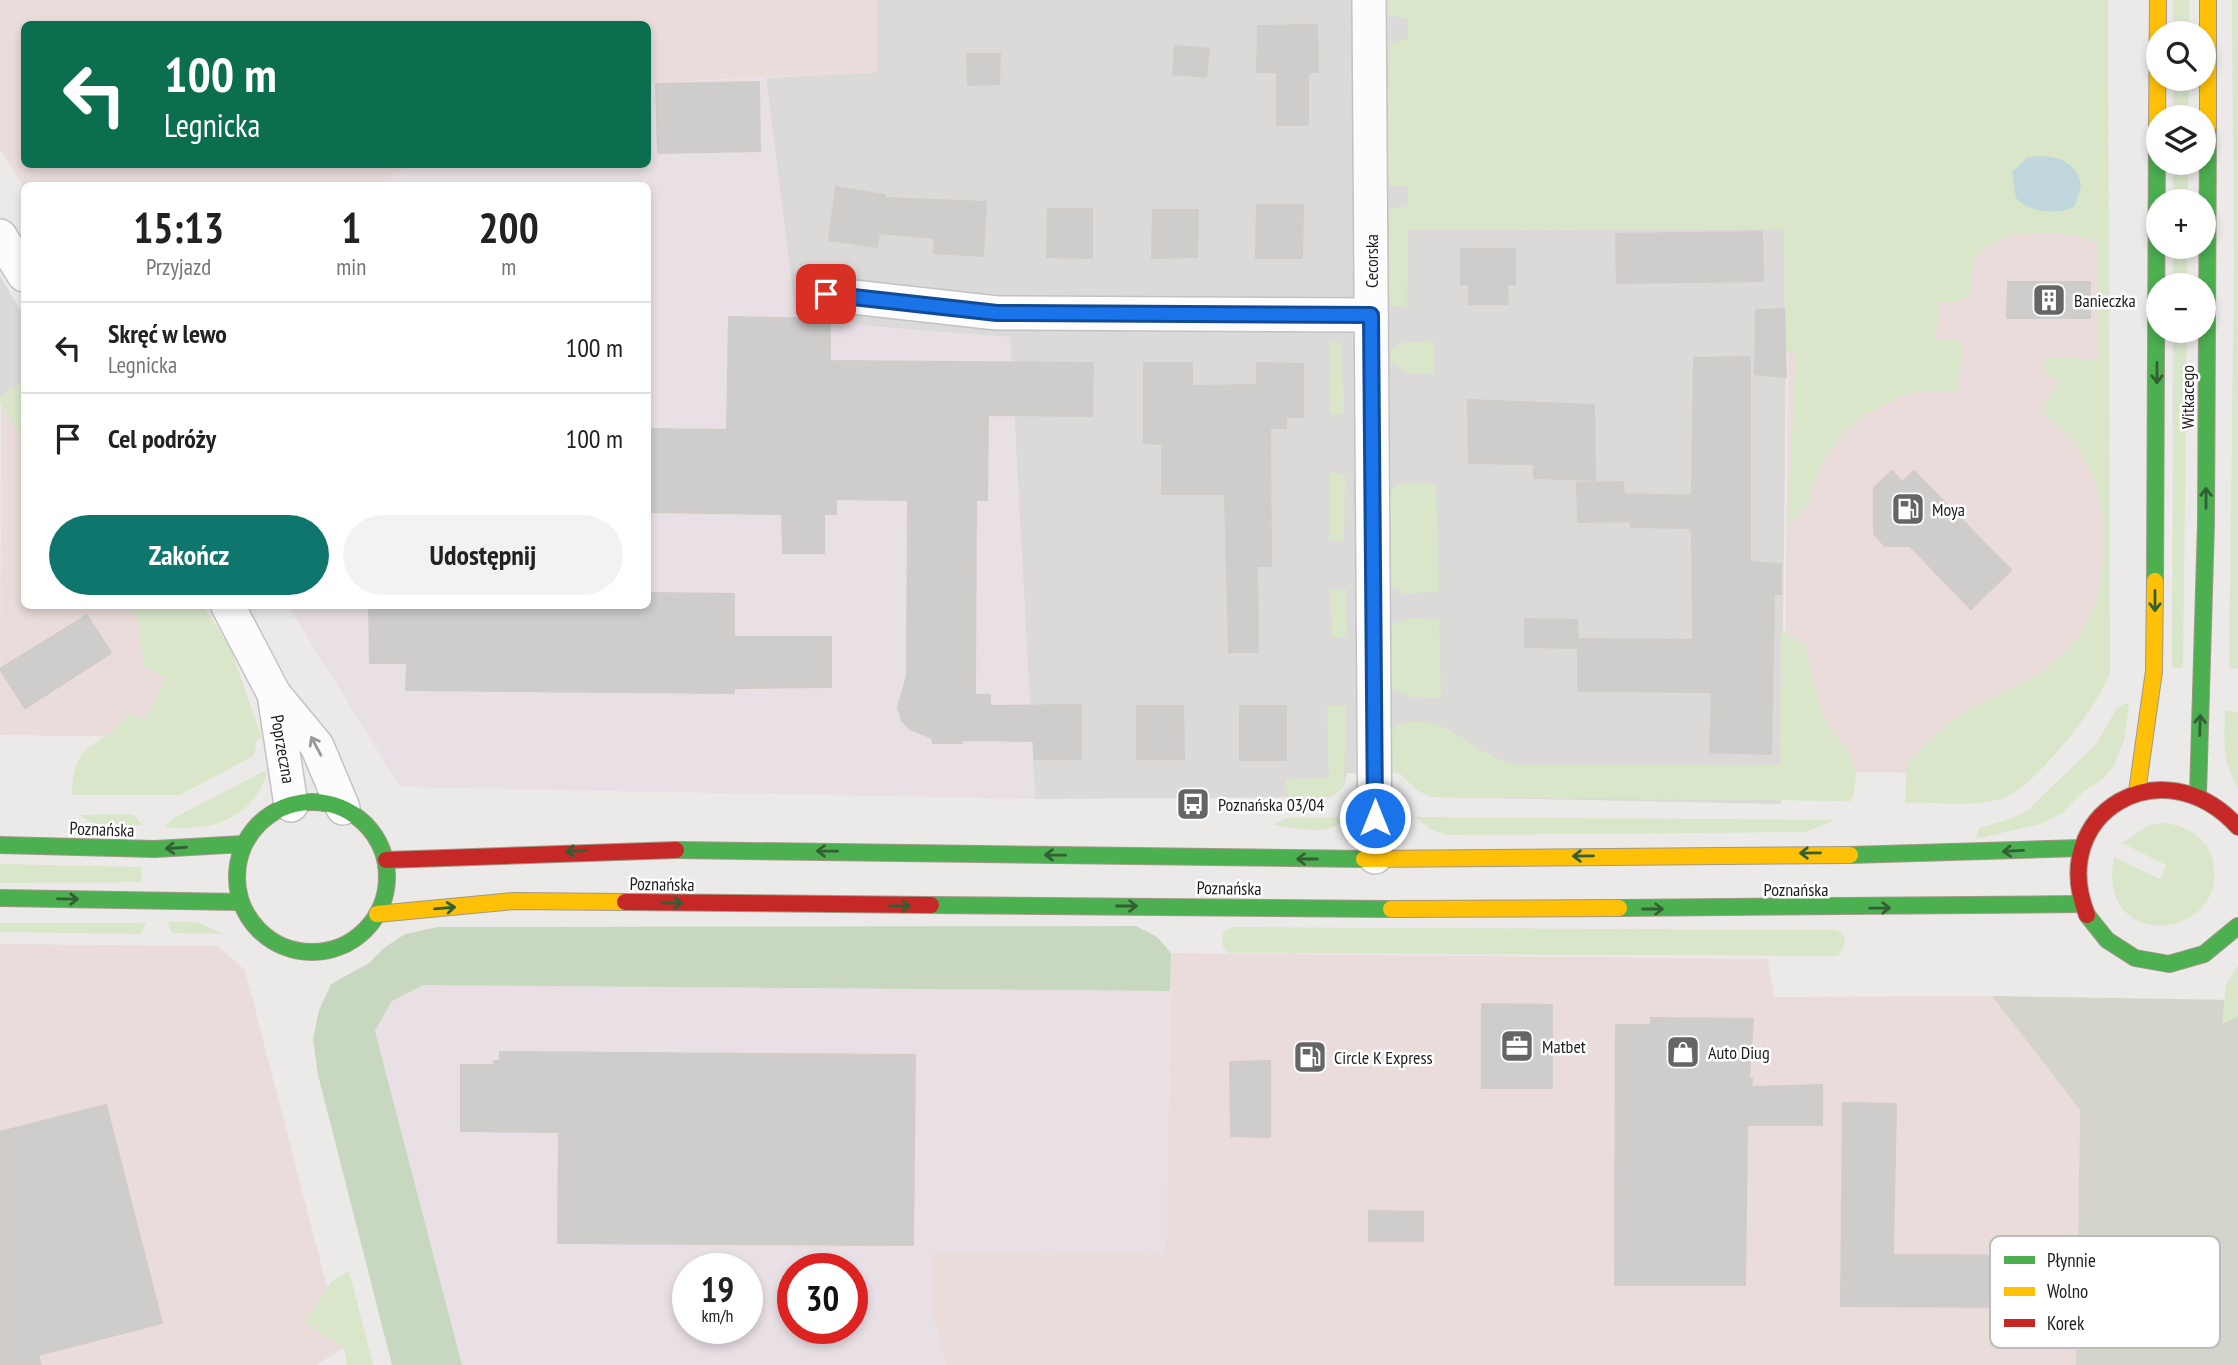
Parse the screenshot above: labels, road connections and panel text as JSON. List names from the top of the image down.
{
  "streets": {
    "main road": ["Witkacego", "Poznańska"],
    "street": ["Cecorska", "Poprzeczna"]
  },
  "crossings": [
    ["Cecorska", "Poznańska"],
    ["Poprzeczna", "Poznańska"]
  ],
  "places": {
    "building": ["Banieczka"],
    "fuel station": ["Moya", "Circle K Express"],
    "bus stop": ["Poznańska 03/04"],
    "office": ["Matbet"],
    "shop": ["Auto Diug"]
  },
  "legend": ["Płynnie", "Wolno", "Korek"],
  "page": {
    "map_buttons": ["+", "−"],
    "turn": ["100 m", "Legnicka"],
    "eta": [
      "15:13",
      "Przyjazd",
      "1",
      "min",
      "200",
      "m"
    ],
    "list": [
      {
        "name": "Skręć w lewo",
        "note": "Legnicka",
        "value": "100 m"
      },
      {
        "name": "Cel podróży",
        "value": "100 m"
      }
    ],
    "buttons": ["Zakończ", "Udostępnij"],
    "speed": "19 km/h",
    "limit": "30"
  }
}
